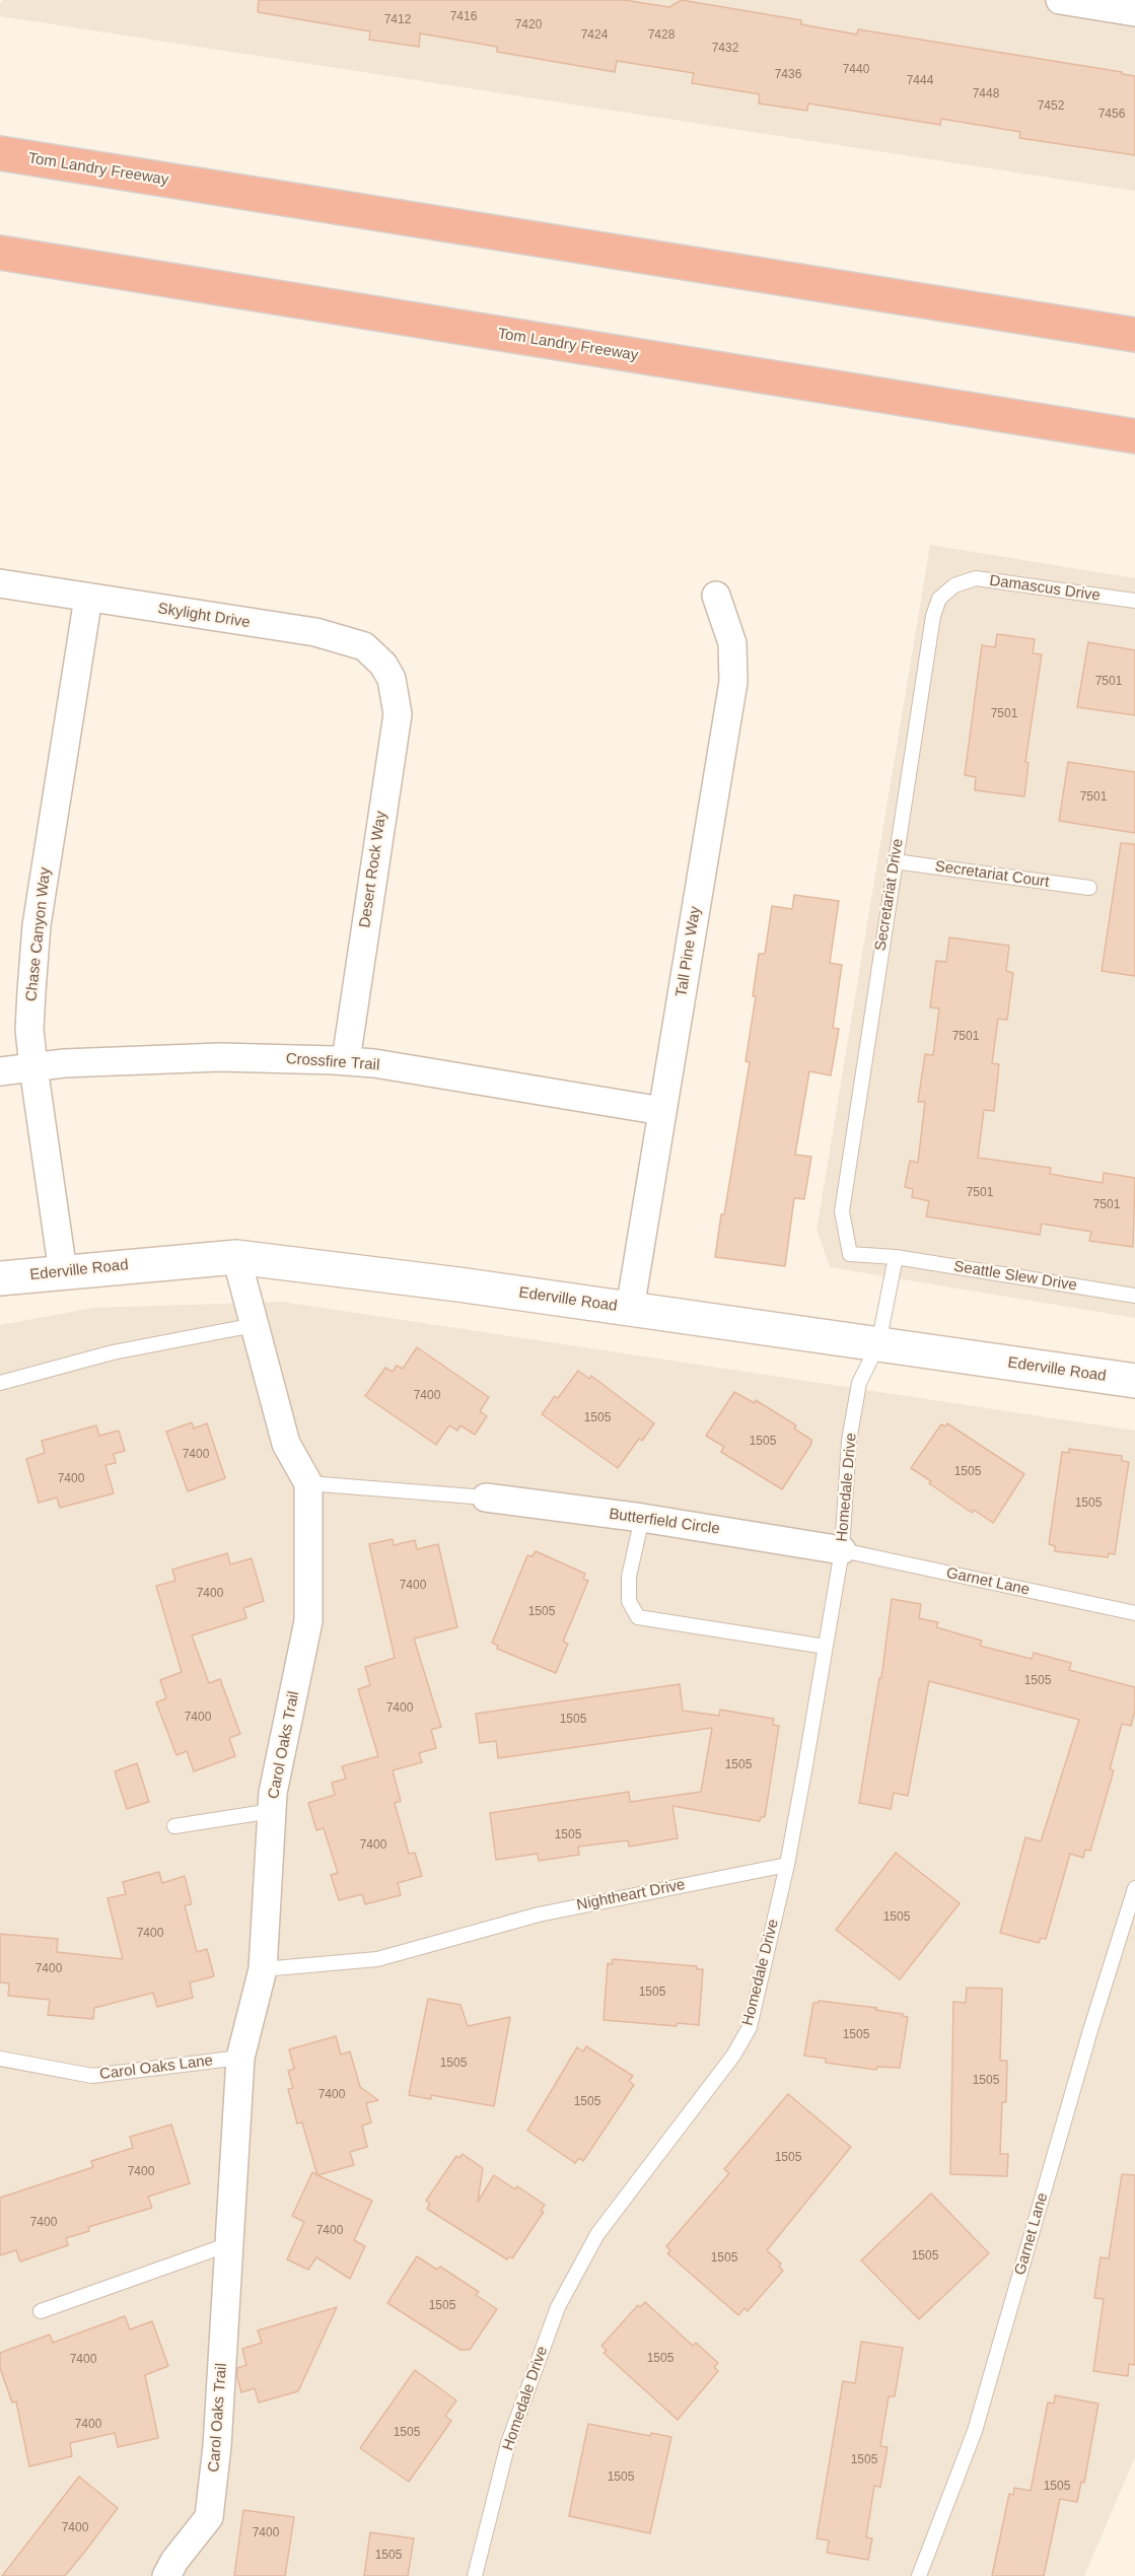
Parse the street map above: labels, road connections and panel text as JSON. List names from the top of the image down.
{
  "streets": {
    "highway": ["Tom Landry Freeway"],
    "street": [
      "Skylight Drive",
      "Desert Rock Way",
      "Chase Canyon Way",
      "Tall Pine Way",
      "Crossfire Trail",
      "Ederville Road",
      "Butterfield Circle",
      "Carol Oaks Trail"
    ],
    "lane": [
      "Damascus Drive",
      "Secretariat Court",
      "Secretariat Drive",
      "Seattle Slew Drive",
      "Homedale Drive",
      "Garnet Lane",
      "Nightheart Drive",
      "Carol Oaks Lane"
    ]
  },
  "crossings": [
    ["Damascus Drive", "Secretariat Drive"],
    ["Skylight Drive", "Desert Rock Way"],
    ["Skylight Drive", "Chase Canyon Way"],
    ["Desert Rock Way", "Crossfire Trail"],
    ["Secretariat Court", "Secretariat Drive"],
    ["Secretariat Drive", "Seattle Slew Drive"],
    ["Chase Canyon Way", "Crossfire Trail"],
    ["Chase Canyon Way", "Ederville Road"],
    ["Tall Pine Way", "Crossfire Trail"],
    ["Tall Pine Way", "Ederville Road"],
    ["Ederville Road", "Homedale Drive"],
    ["Ederville Road", "Carol Oaks Trail"],
    ["Homedale Drive", "Butterfield Circle"],
    ["Homedale Drive", "Garnet Lane"],
    ["Homedale Drive", "Nightheart Drive"],
    ["Butterfield Circle", "Garnet Lane"],
    ["Carol Oaks Trail", "Nightheart Drive"],
    ["Carol Oaks Trail", "Carol Oaks Lane"]
  ],
  "house_numbers": [
    "7416",
    "7412",
    "7420",
    "7424",
    "7428",
    "7432",
    "7440",
    "7436",
    "7444",
    "7448",
    "7452",
    "7456",
    "7501",
    "7501",
    "7501",
    "7501",
    "7501",
    "7501",
    "7400",
    "1505",
    "1505",
    "7400",
    "1505",
    "7400",
    "1505",
    "7400",
    "7400",
    "1505",
    "1505",
    "7400",
    "7400",
    "1505",
    "1505",
    "1505",
    "7400",
    "1505",
    "7400",
    "7400",
    "1505",
    "1505",
    "1505",
    "1505",
    "7400",
    "1505",
    "1505",
    "7400",
    "7400",
    "7400",
    "1505",
    "1505",
    "1505",
    "1505",
    "7400",
    "7400",
    "1505",
    "1505",
    "1505",
    "1505",
    "7400",
    "7400",
    "1505"
  ]
}
